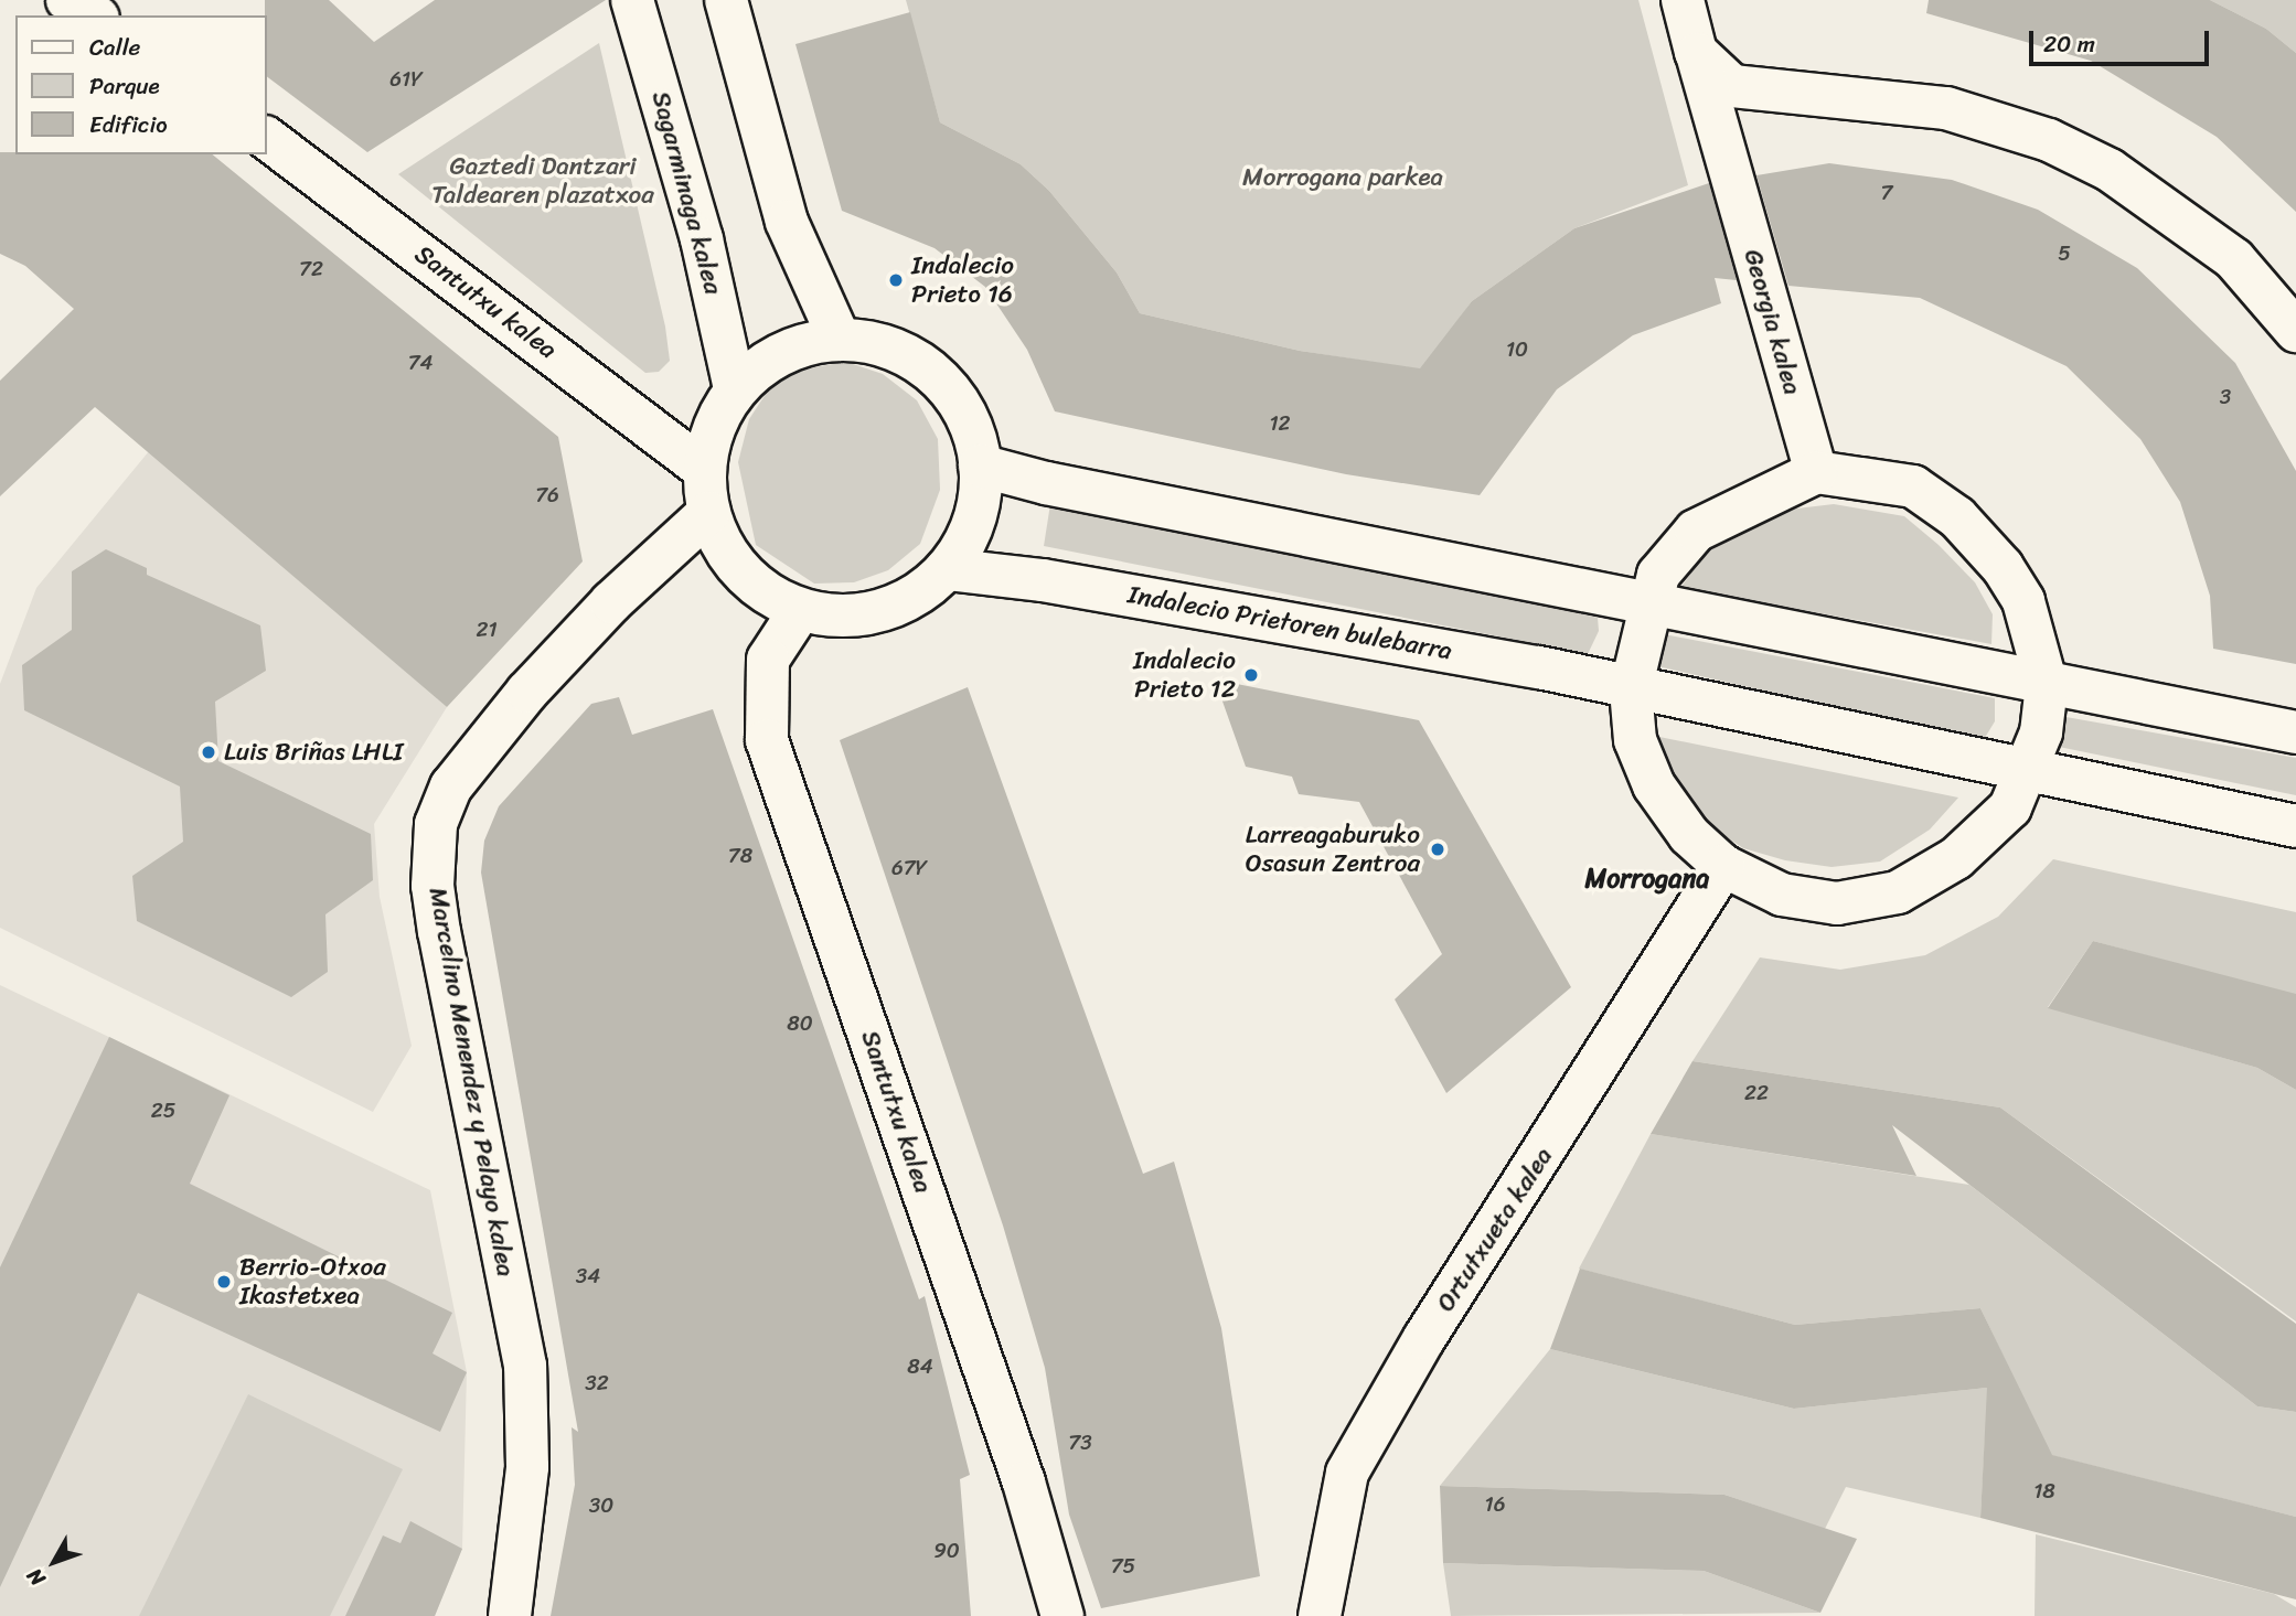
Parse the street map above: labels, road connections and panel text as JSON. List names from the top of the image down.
{
  "streets": {
    "street": [
      "Sagarminaga kalea",
      "Santutxu kalea",
      "Georgia kalea",
      "Indalecio Prietoren bulebarra",
      "Marcelino Menendez y Pelayo kalea",
      "Ortutxueta kalea"
    ]
  },
  "crossings": [
    ["Sagarminaga kalea", "Santutxu kalea"],
    ["Sagarminaga kalea", "Indalecio Prietoren bulebarra"],
    ["Sagarminaga kalea", "Marcelino Menendez y Pelayo kalea"],
    ["Santutxu kalea", "Indalecio Prietoren bulebarra"],
    ["Santutxu kalea", "Marcelino Menendez y Pelayo kalea"],
    ["Indalecio Prietoren bulebarra", "Marcelino Menendez y Pelayo kalea"]
  ],
  "districts": ["Morrogana"],
  "parks": ["Gaztedi Dantzari Taldearen plazatxoa", "Morrogana parkea"],
  "places": [
    "Indalecio Prieto 16",
    "Indalecio Prieto 12",
    "Luis Briñas LHLI",
    "Larreagaburuko Osasun Zentroa",
    "Berrio-Otxoa Ikastetxea"
  ],
  "house_numbers": [
    "61Y",
    "7",
    "5",
    "72",
    "10",
    "74",
    "3",
    "12",
    "76",
    "21",
    "78",
    "67Y",
    "80",
    "22",
    "25",
    "34",
    "84",
    "32",
    "73",
    "18",
    "16",
    "30",
    "90",
    "75"
  ],
  "legend": ["Calle", "Parque", "Edificio"],
  "scale_bar": "20 m",
  "north": "bottom left"
}
